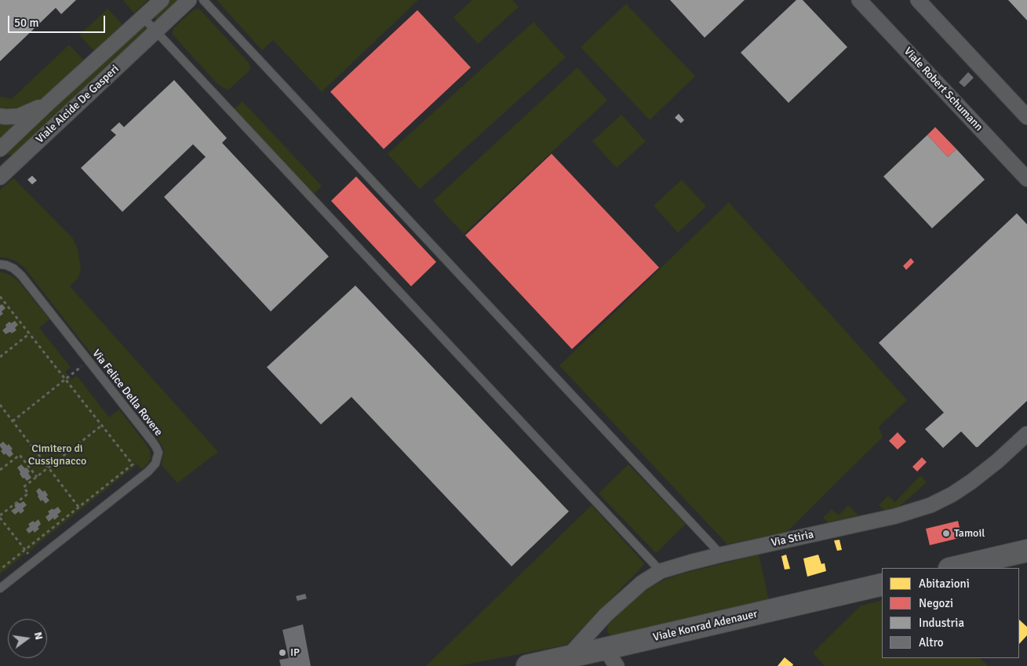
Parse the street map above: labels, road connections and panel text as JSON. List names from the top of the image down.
{
  "streets": {
    "main road": ["Viale Konrad Adenauer"],
    "street": ["Viale Robert Schumann", "Viale Alcide De Gasperi", "Via Stiria"],
    "lane": ["Via Felice Della Rovere"]
  },
  "crossings": [
    ["Via Stiria", "Viale Konrad Adenauer"]
  ],
  "parks": ["Cimitero di Cussignacco"],
  "places": ["Tamoil", "IP"],
  "legend": [
    "Abitazioni",
    "Negozi",
    "Industria",
    "Altro"
  ],
  "scale_bar": "50 m",
  "north": "right"
}
